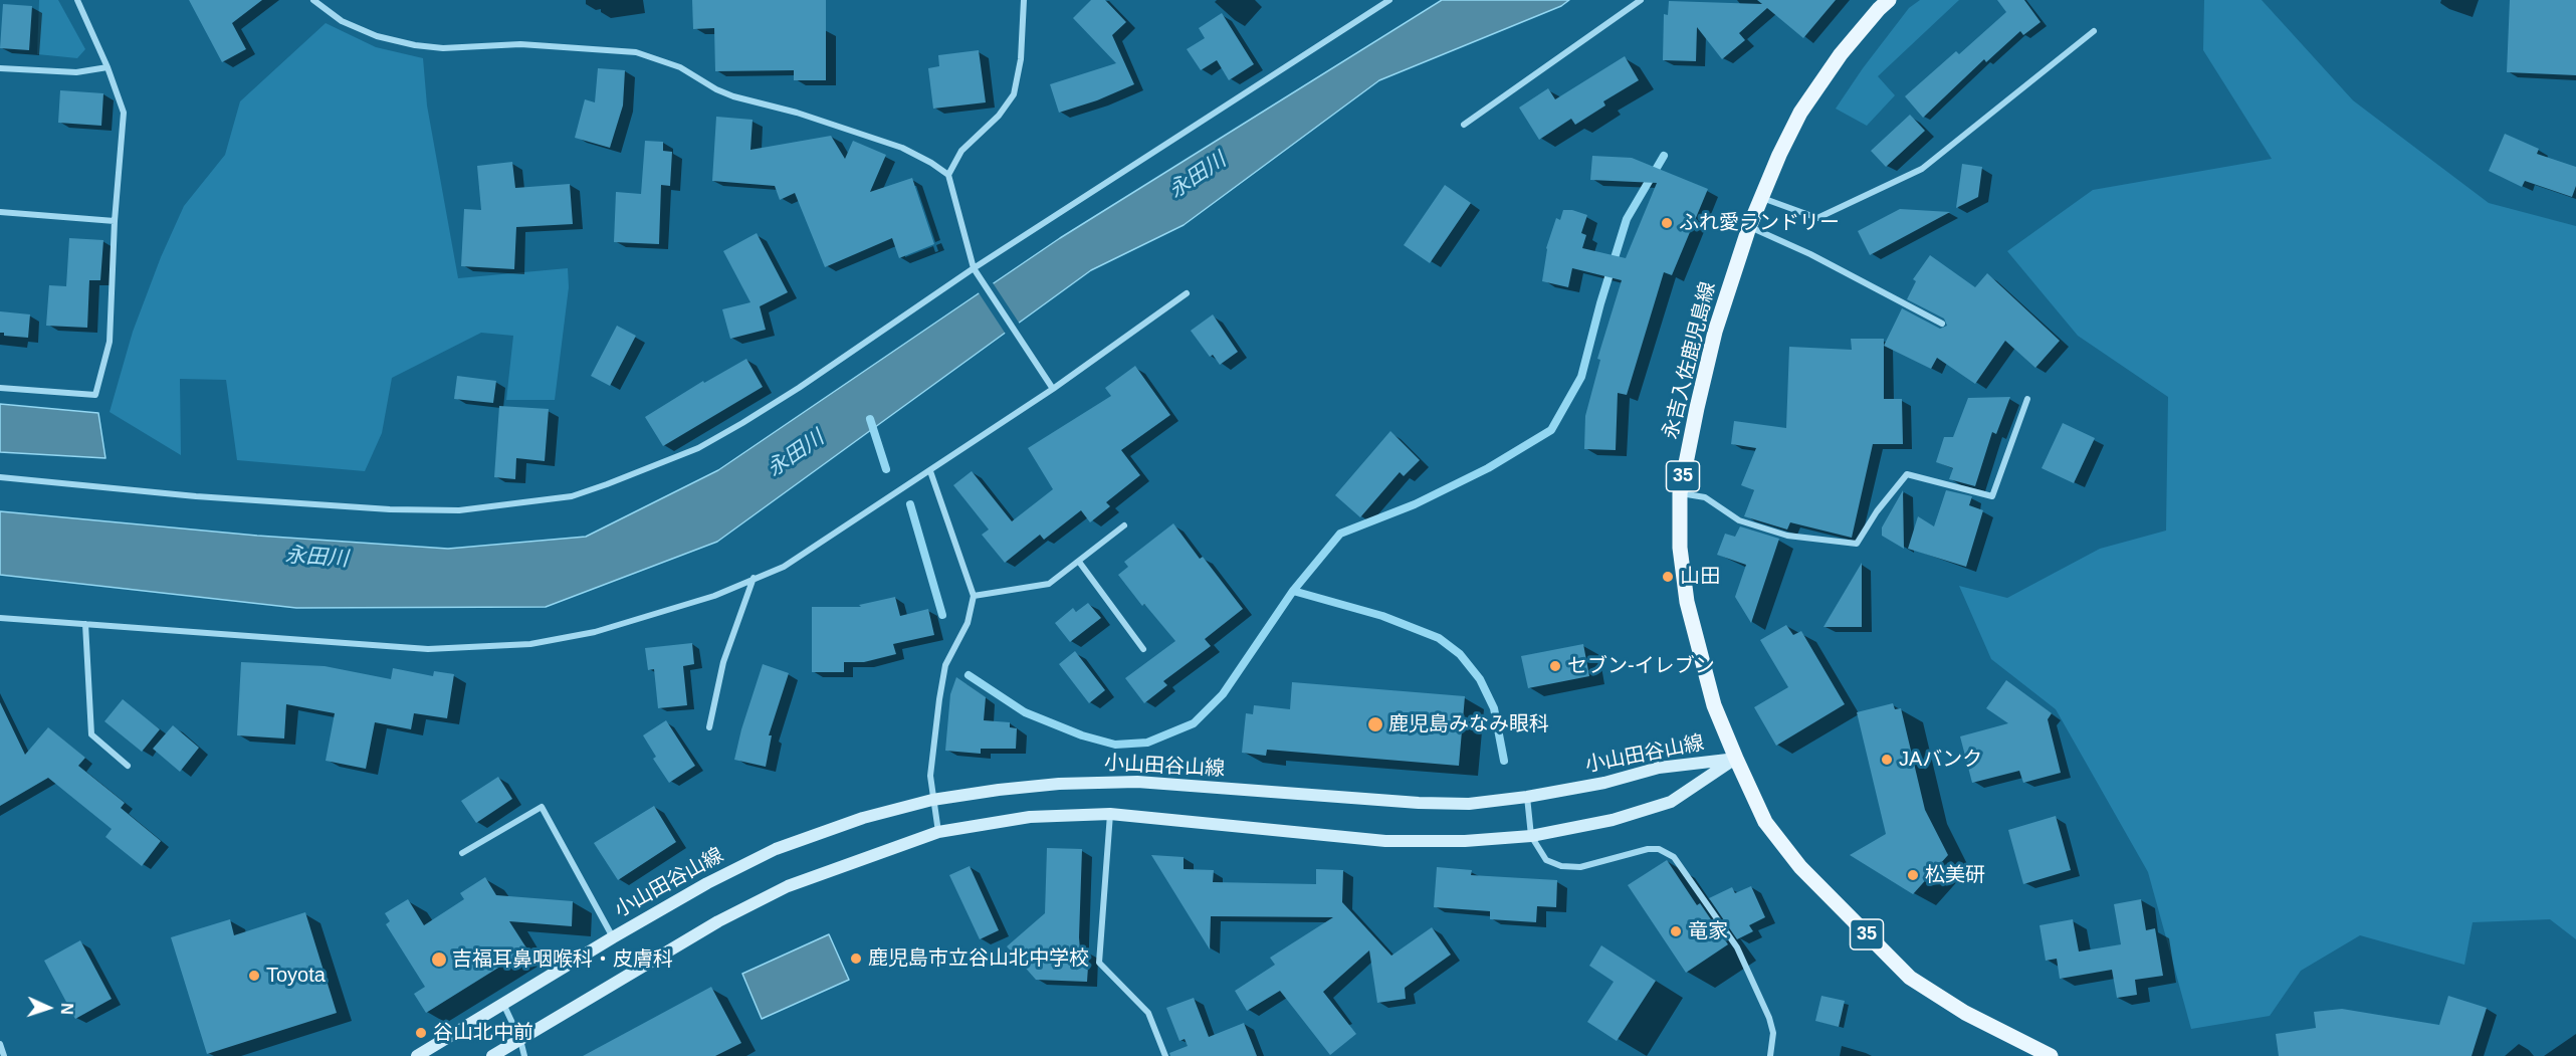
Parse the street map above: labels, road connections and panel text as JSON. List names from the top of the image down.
{
  "streets": {
    "main road": ["永吉入佐鹿児島線", "35", "小山田谷山線"]
  },
  "crossings": [
    ["永吉入佐鹿児島線", "小山田谷山線"]
  ],
  "water": ["永田川"],
  "places": [
    "ふれ愛ランドリー",
    "山田",
    "セブン-イレブン",
    "鹿児島みなみ眼科",
    "JAバンク",
    "松美研",
    "竜家",
    "鹿児島市立谷山北中学校",
    "吉福耳鼻咽喉科・皮膚科",
    "Toyota",
    "谷山北中前"
  ],
  "north": "right"
}
